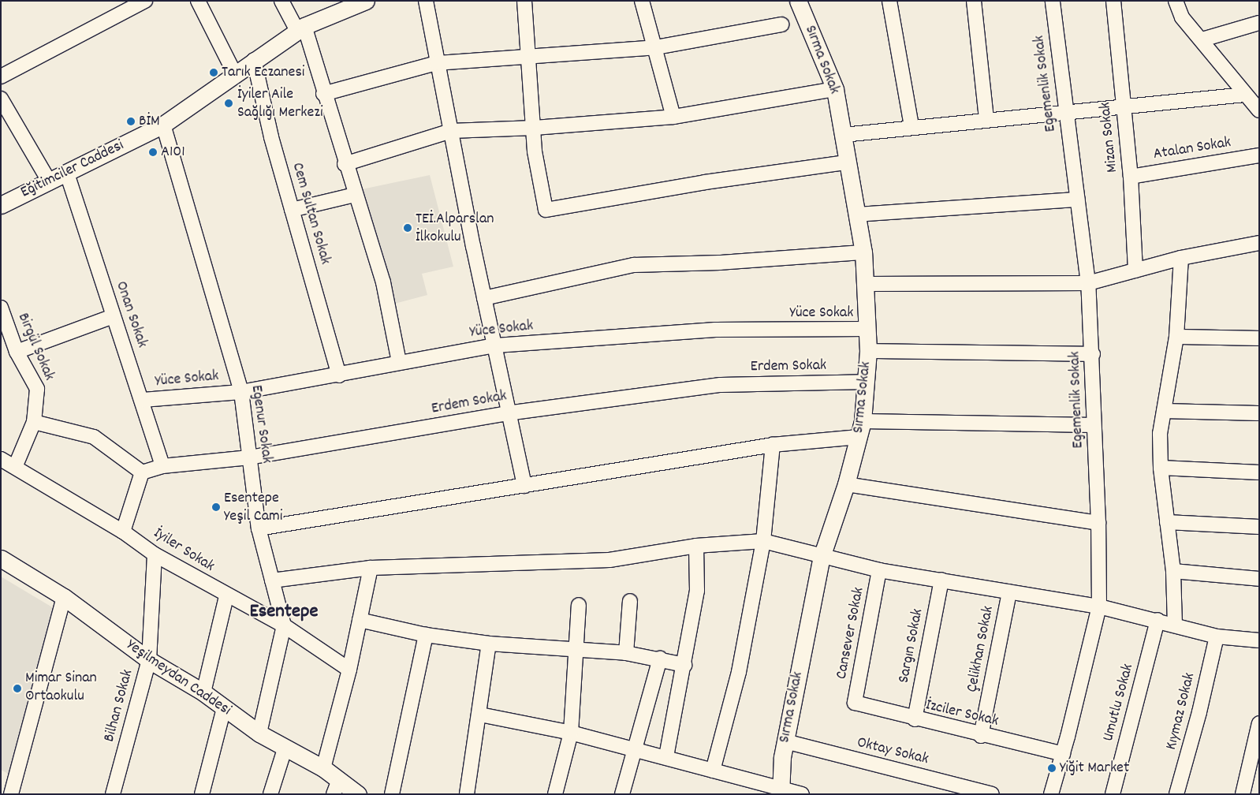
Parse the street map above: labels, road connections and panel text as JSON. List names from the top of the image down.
{
  "streets": {
    "street": [
      "Sırma Sokak",
      "Egemenlik Sokak",
      "Mizan Sokak",
      "Atalan Sokak",
      "Eğitimciler Caddesi",
      "Cem Sultan Sokak",
      "Yüce Sokak",
      "Onan Sokak",
      "Birgül Sokak",
      "Erdem Sokak",
      "Egenur Sokak",
      "İyiler Sokak",
      "Cansever Sokak",
      "Sargın Sokak",
      "Çelikhan Sokak",
      "Yeşilmeydan Caddesi",
      "Umutlu Sokak",
      "Bilhan Sokak",
      "Kıymaz Sokak",
      "İzciler Sokak",
      "Oktay Sokak"
    ]
  },
  "crossings": [
    ["Sırma Sokak", "Yüce Sokak"],
    ["Sırma Sokak", "Erdem Sokak"],
    ["Sırma Sokak", "Oktay Sokak"],
    ["Egemenlik Sokak", "İzciler Sokak"],
    ["Mizan Sokak", "Atalan Sokak"],
    ["Eğitimciler Caddesi", "Cem Sultan Sokak"],
    ["Eğitimciler Caddesi", "Onan Sokak"],
    ["Eğitimciler Caddesi", "Egenur Sokak"],
    ["Cem Sultan Sokak", "Yüce Sokak"],
    ["Yüce Sokak", "Onan Sokak"],
    ["Yüce Sokak", "Egenur Sokak"],
    ["Onan Sokak", "Erdem Sokak"],
    ["Birgül Sokak", "İyiler Sokak"],
    ["Erdem Sokak", "Egenur Sokak"],
    ["Egenur Sokak", "İyiler Sokak"],
    ["Egenur Sokak", "Yeşilmeydan Caddesi"],
    ["İyiler Sokak", "Bilhan Sokak"],
    ["Cansever Sokak", "İzciler Sokak"],
    ["Sargın Sokak", "İzciler Sokak"],
    ["Çelikhan Sokak", "İzciler Sokak"],
    ["Yeşilmeydan Caddesi", "Bilhan Sokak"]
  ],
  "districts": ["Esentepe"],
  "places": [
    "Tarık Eczanesi",
    "İyiler Aile Sağlığı Merkezi",
    "BİM",
    "A101",
    "TEİ.Alparslan İlkokulu",
    "Esentepe Yeşil Cami",
    "Mimar Sinan Ortaokulu",
    "Yiğit Market"
  ]
}
